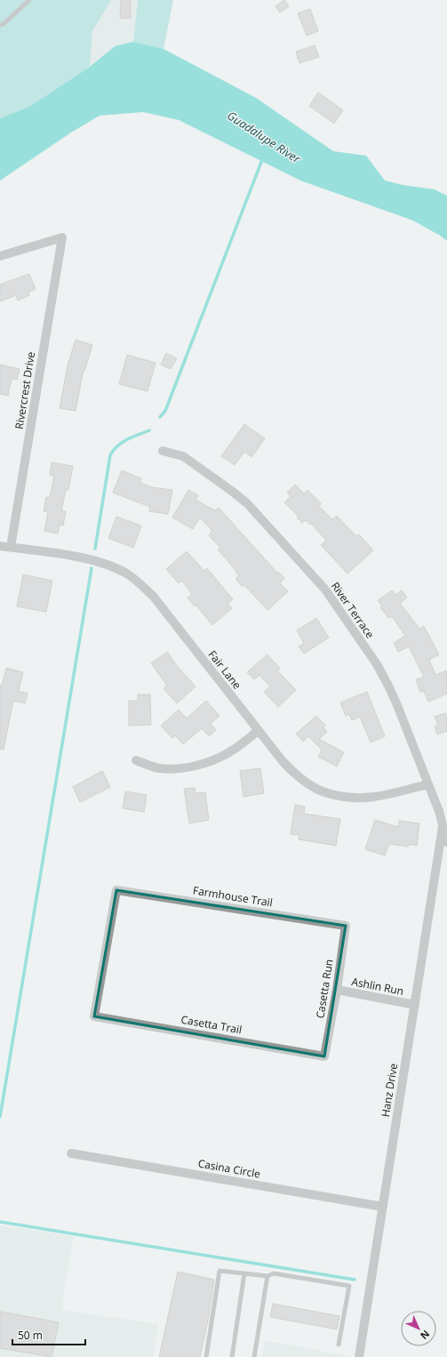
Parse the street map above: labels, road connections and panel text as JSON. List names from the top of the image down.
{
  "streets": {
    "street": [
      "Rivercrest Drive",
      "River Terrace",
      "Fair Lane",
      "Farmhouse Trail",
      "Ashlin Run",
      "Casetta Run",
      "Casetta Trail",
      "Hanz Drive",
      "Casina Circle"
    ]
  },
  "crossings": [
    ["Rivercrest Drive", "Fair Lane"],
    ["River Terrace", "Fair Lane"],
    ["River Terrace", "Hanz Drive"],
    ["Farmhouse Trail", "Casetta Run"],
    ["Farmhouse Trail", "Casetta Trail"],
    ["Ashlin Run", "Casetta Run"],
    ["Ashlin Run", "Hanz Drive"],
    ["Casetta Run", "Casetta Trail"],
    ["Hanz Drive", "Casina Circle"]
  ],
  "water": ["Guadalupe River"],
  "scale_bar": "50 m",
  "north": "bottom right"
}
